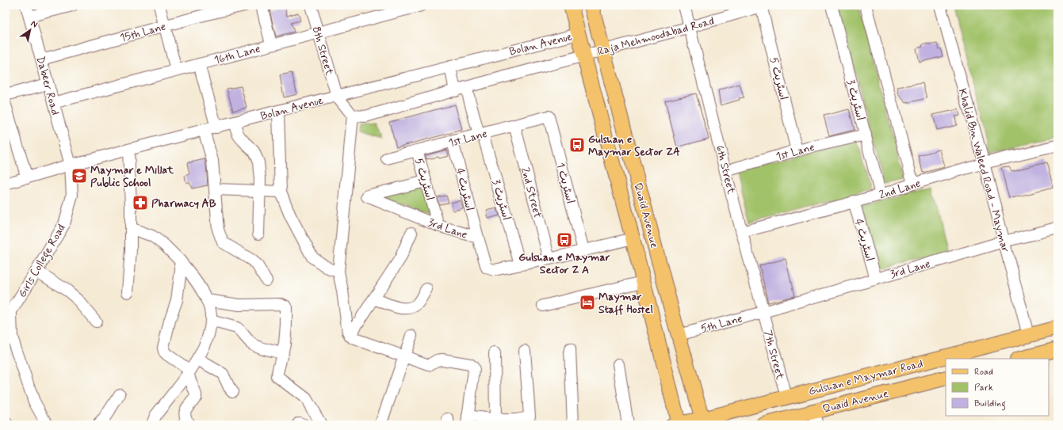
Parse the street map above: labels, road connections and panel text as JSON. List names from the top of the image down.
{
  "streets": {
    "main road": ["Quaid Avenue", "Gulshan e Maymar Road"],
    "street": [
      "15th Lane",
      "Raja Mehmoodabad Road",
      "Bolan Avenue",
      "8th Street",
      "16th Lane",
      "اسٹریٹ 5",
      "Dabeer Road",
      "اسٹریٹ 3",
      "1st Lane",
      "6th Street",
      "Khalid Bin Waleed Road - Maymar",
      "اسٹریٹ 1",
      "2nd Lane",
      "اسٹریٹ 4",
      "2nd Street",
      "3rd Lane",
      "Girls College Road",
      "5th Lane",
      "7th Street"
    ]
  },
  "crossings": [
    ["15th Lane", "Dabeer Road"],
    ["Raja Mehmoodabad Road", "Bolan Avenue"],
    ["Raja Mehmoodabad Road", "اسٹریٹ 5"],
    ["Raja Mehmoodabad Road", "6th Street"],
    ["Raja Mehmoodabad Road", "Quaid Avenue"],
    ["Bolan Avenue", "8th Street"],
    ["Bolan Avenue", "Dabeer Road"],
    ["Bolan Avenue", "اسٹریٹ 3"],
    ["Bolan Avenue", "Quaid Avenue"],
    ["Bolan Avenue", "Girls College Road"],
    ["8th Street", "16th Lane"],
    ["16th Lane", "Dabeer Road"],
    ["اسٹریٹ 5", "1st Lane"],
    ["اسٹریٹ 5", "3rd Lane"],
    ["Dabeer Road", "Girls College Road"],
    ["اسٹریٹ 3", "1st Lane"],
    ["اسٹریٹ 3", "2nd Lane"],
    ["اسٹریٹ 3", "3rd Lane"],
    ["1st Lane", "6th Street"],
    ["1st Lane", "اسٹریٹ 1"],
    ["1st Lane", "اسٹریٹ 4"],
    ["1st Lane", "2nd Street"],
    ["6th Street", "2nd Lane"],
    ["6th Street", "3rd Lane"],
    ["6th Street", "5th Lane"],
    ["6th Street", "7th Street"],
    ["Khalid Bin Waleed Road - Maymar", "2nd Lane"],
    ["Khalid Bin Waleed Road - Maymar", "3rd Lane"],
    ["Khalid Bin Waleed Road - Maymar", "Gulshan e Maymar Road"],
    ["اسٹریٹ 1", "3rd Lane"],
    ["2nd Lane", "اسٹریٹ 4"],
    ["اسٹریٹ 4", "3rd Lane"],
    ["2nd Street", "3rd Lane"],
    ["Quaid Avenue", "3rd Lane"],
    ["Quaid Avenue", "5th Lane"],
    ["Quaid Avenue", "Gulshan e Maymar Road"],
    ["3rd Lane", "5th Lane"],
    ["3rd Lane", "7th Street"],
    ["5th Lane", "7th Street"],
    ["7th Street", "Gulshan e Maymar Road"]
  ],
  "places": {
    "bus stop": ["Gulshan e Maymar Sector ZA", "Gulshan e Maymar Sector Z A"],
    "school or university": ["Maymar e Millat Public School"],
    "pharmacy": ["Pharmacy AB"],
    "hotel": ["Maymar Staff Hostel"]
  },
  "legend": ["Road", "Park", "Building"],
  "north": "top right"
}
